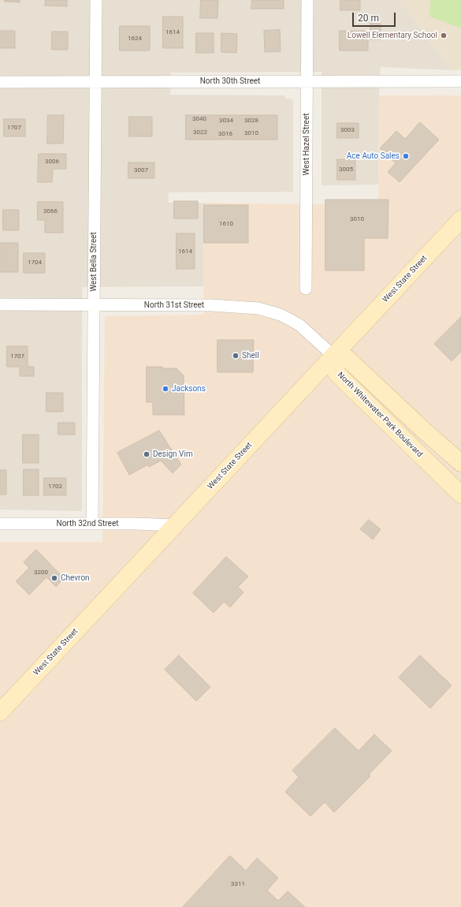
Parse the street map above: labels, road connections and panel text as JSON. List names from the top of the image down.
{
  "streets": {
    "main road": ["West State Street", "North Whitewater Park Boulevard"],
    "street": [
      "North 30th Street",
      "West Hazel Street",
      "West Bella Street",
      "North 31st Street",
      "North 32nd Street"
    ]
  },
  "crossings": [
    ["North 30th Street", "West Hazel Street"],
    ["North 30th Street", "West Bella Street"],
    ["West Bella Street", "North 31st Street"],
    ["West Bella Street", "North 32nd Street"],
    ["West State Street", "North 31st Street"],
    ["West State Street", "North Whitewater Park Boulevard"],
    ["West State Street", "North 32nd Street"],
    ["North 31st Street", "North Whitewater Park Boulevard"]
  ],
  "places": [
    "Lowell Elementary School",
    "Ace Auto Sales",
    "Shell",
    "Jacksons",
    "Design Vim",
    "Chevron"
  ],
  "house_numbers": [
    "1614",
    "1624",
    "3040",
    "3034",
    "3028",
    "1707",
    "3003",
    "3022",
    "3010",
    "3016",
    "3006",
    "3005",
    "3007",
    "3066",
    "3010",
    "1610",
    "1614",
    "1704",
    "1707",
    "1702",
    "3200",
    "3311"
  ],
  "scale_bar": "20 m"
}
